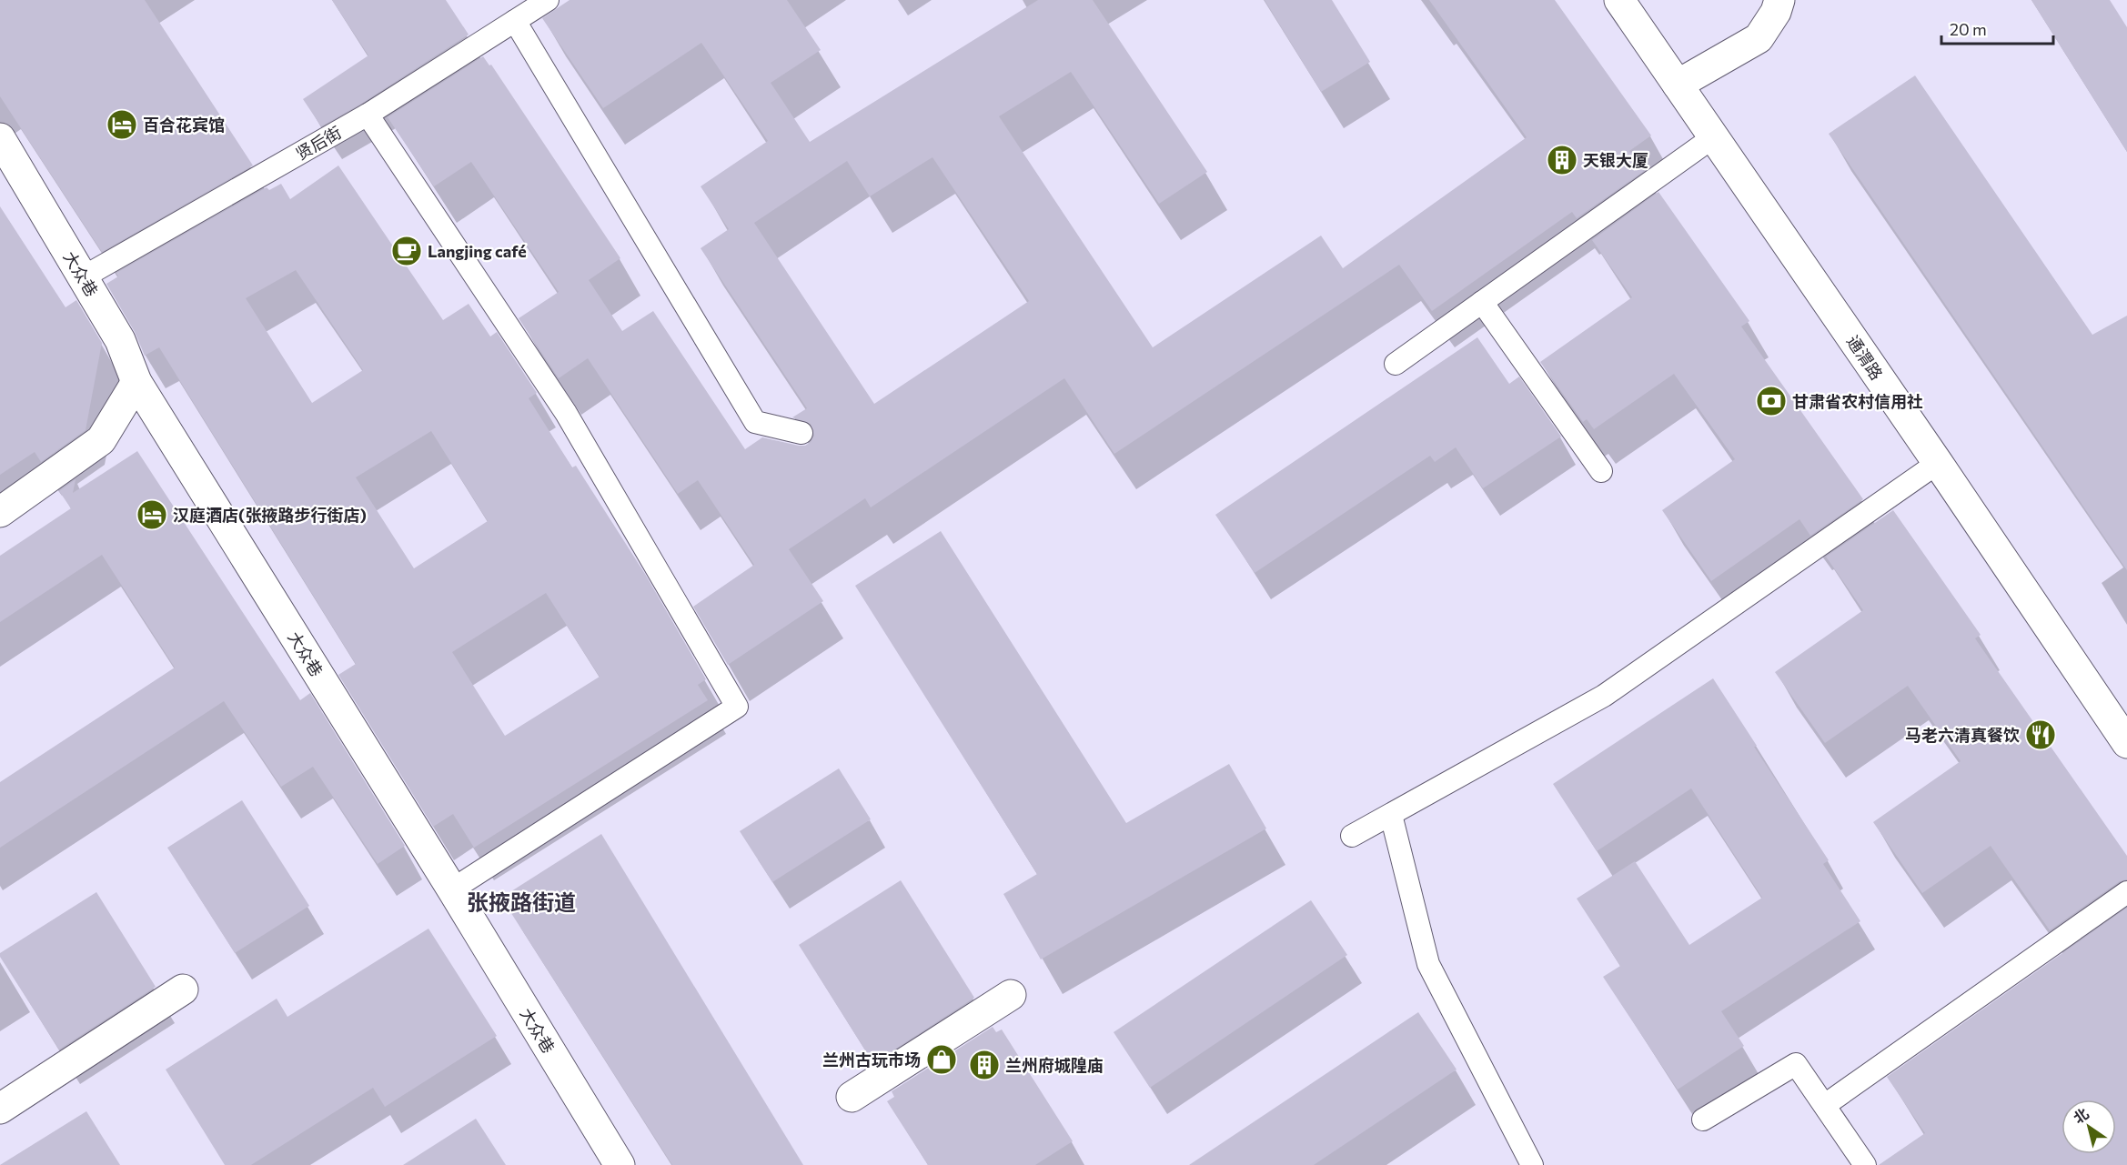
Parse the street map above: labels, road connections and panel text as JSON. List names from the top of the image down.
{
  "streets": {
    "street": ["大众巷", "通渭路"],
    "lane": ["贤后街"]
  },
  "crossings": [
    ["贤后街", "大众巷"]
  ],
  "districts": ["张掖路街道"],
  "places": {
    "hotel": ["百合花宾馆", "汉庭酒店(张掖路步行街店)"],
    "building": ["天银大厦", "兰州府城隍庙"],
    "cafe": ["Langjing café"],
    "bank": ["甘肃省农村信用社"],
    "restaurant": ["马老六清真餐饮"],
    "shop": ["兰州古玩市场"]
  },
  "scale_bar": "20 m",
  "north": "top left"
}
